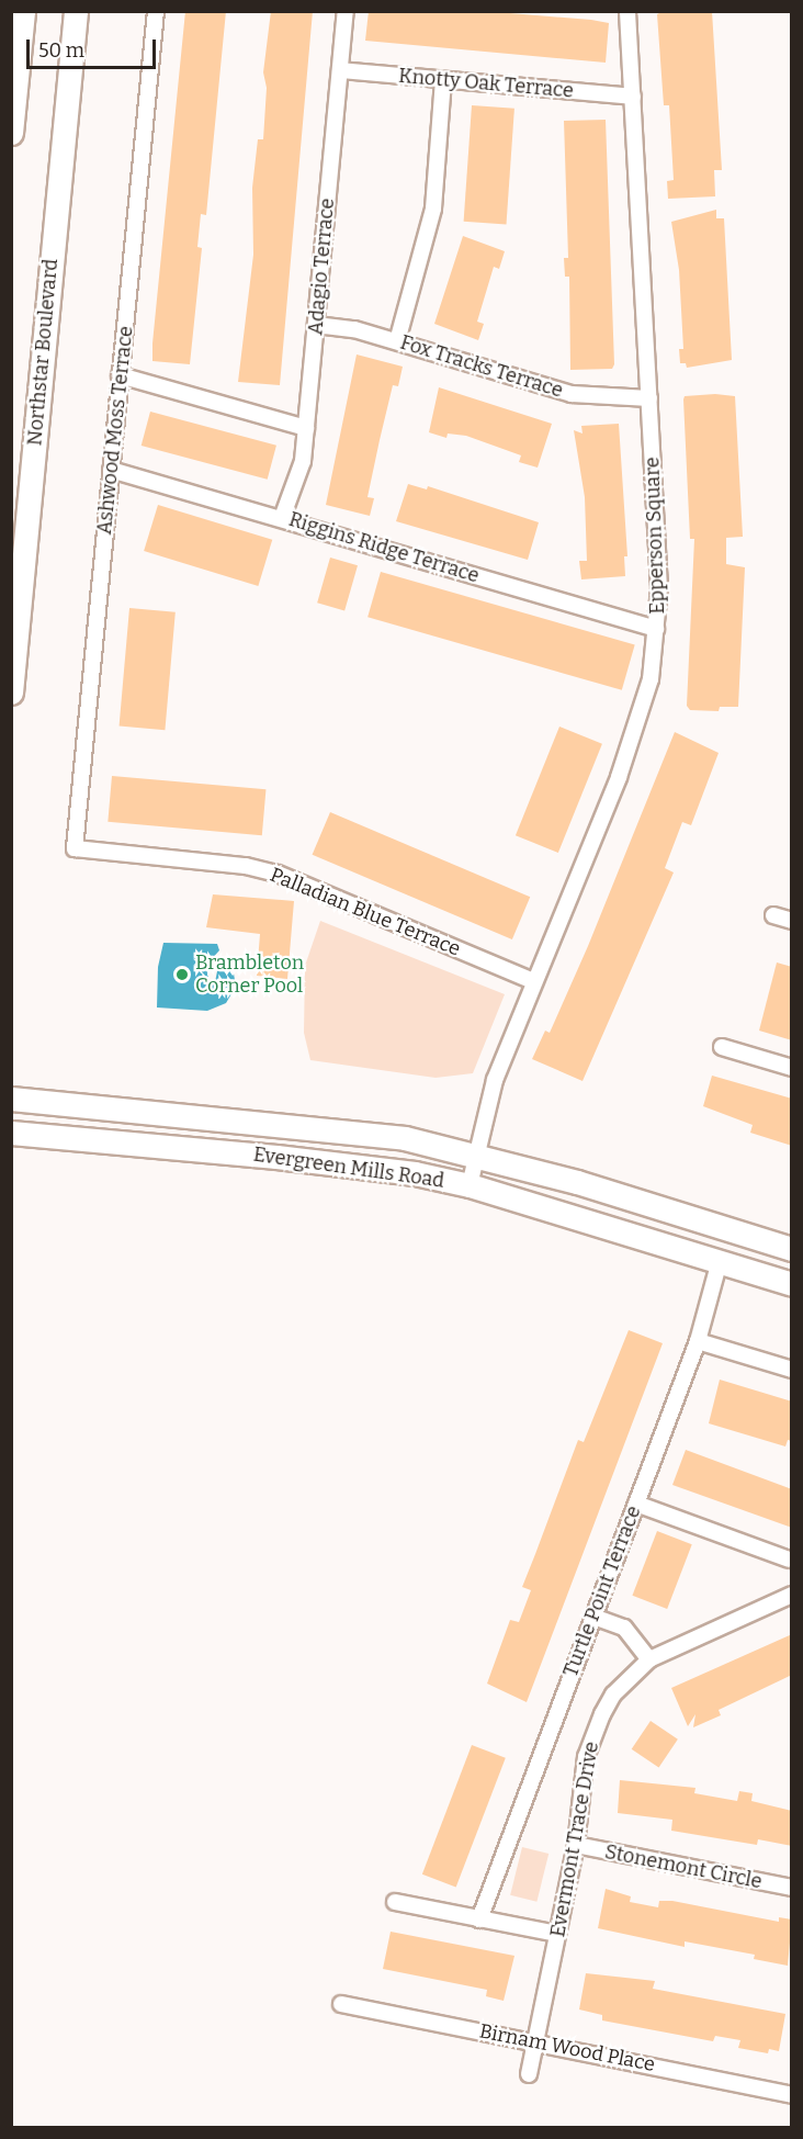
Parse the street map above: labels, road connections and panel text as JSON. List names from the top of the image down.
{
  "streets": {
    "main road": ["Northstar Boulevard", "Evergreen Mills Road"],
    "street": [
      "Knotty Oak Terrace",
      "Adagio Terrace",
      "Fox Tracks Terrace",
      "Ashwood Moss Terrace",
      "Epperson Square",
      "Riggins Ridge Terrace",
      "Palladian Blue Terrace",
      "Turtle Point Terrace",
      "Evermont Trace Drive",
      "Stonemont Circle",
      "Birnam Wood Place"
    ]
  },
  "crossings": [
    ["Knotty Oak Terrace", "Adagio Terrace"],
    ["Knotty Oak Terrace", "Epperson Square"],
    ["Adagio Terrace", "Fox Tracks Terrace"],
    ["Adagio Terrace", "Riggins Ridge Terrace"],
    ["Fox Tracks Terrace", "Epperson Square"],
    ["Ashwood Moss Terrace", "Riggins Ridge Terrace"],
    ["Ashwood Moss Terrace", "Palladian Blue Terrace"],
    ["Epperson Square", "Riggins Ridge Terrace"],
    ["Epperson Square", "Palladian Blue Terrace"],
    ["Epperson Square", "Evergreen Mills Road"],
    ["Evergreen Mills Road", "Turtle Point Terrace"],
    ["Evermont Trace Drive", "Stonemont Circle"],
    ["Evermont Trace Drive", "Birnam Wood Place"]
  ],
  "places": ["Brambleton Corner Pool"],
  "scale_bar": "50 m"
}
